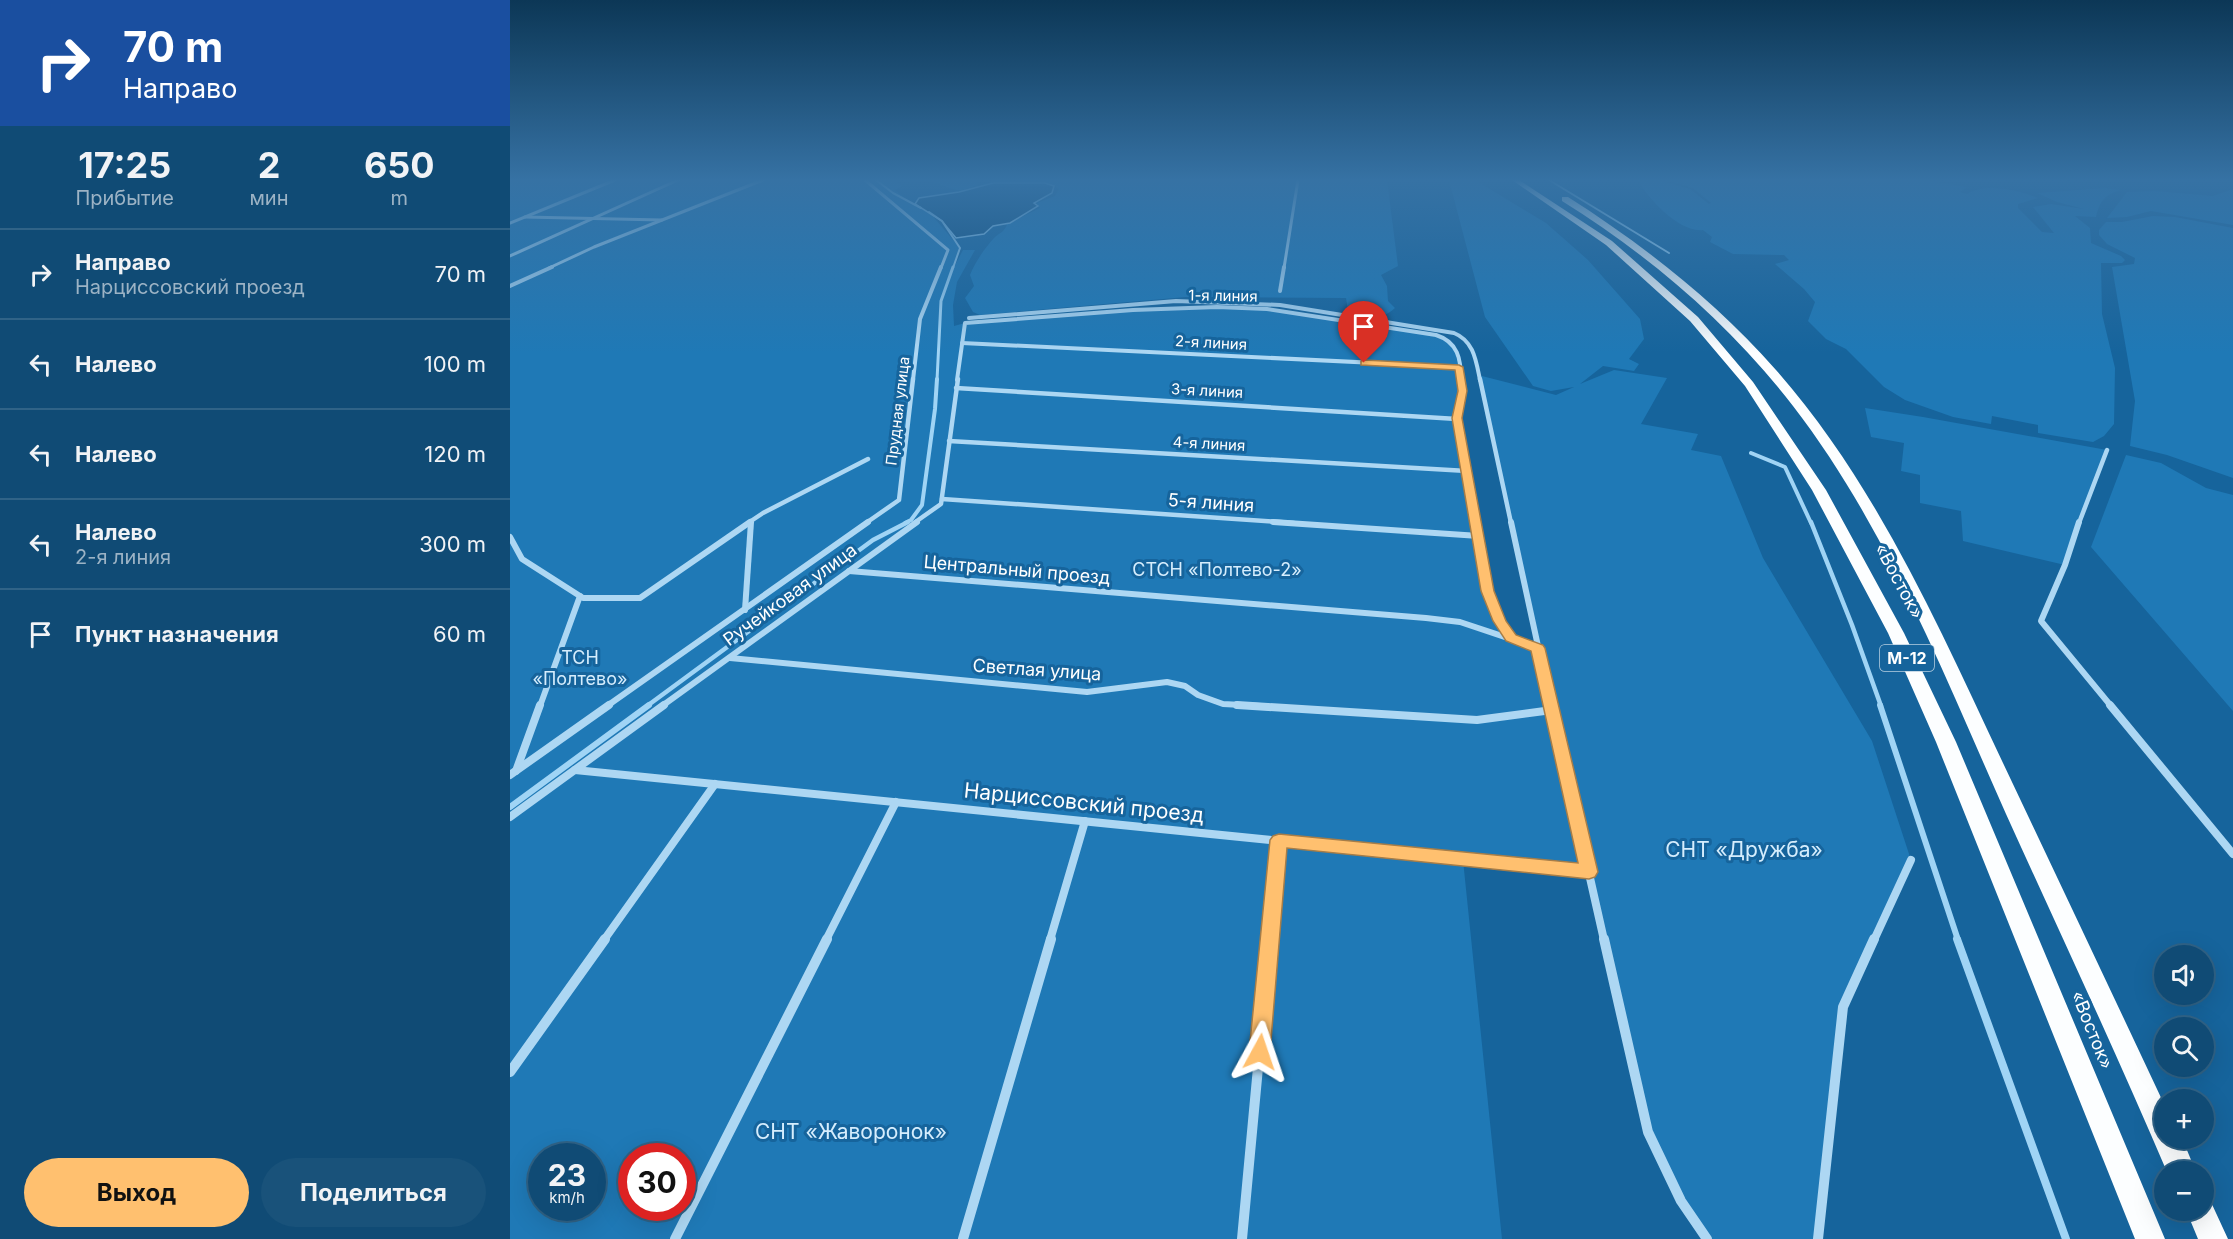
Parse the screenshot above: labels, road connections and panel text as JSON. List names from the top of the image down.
{
  "streets": {
    "highway": ["«Восток»", "М-12"],
    "street": [
      "1-я линия",
      "2-я линия",
      "3-я линия",
      "Прудная улица",
      "4-я линия",
      "5-я линия",
      "Центральный проезд",
      "Ручейковая улица",
      "Светлая улица",
      "Нарциссовский проезд"
    ]
  },
  "crossings": [
    ["1-я линия", "2-я линия"],
    ["1-я линия", "3-я линия"],
    ["5-я линия", "Ручейковая улица"],
    ["Центральный проезд", "Ручейковая улица"],
    ["Ручейковая улица", "Светлая улица"],
    ["Ручейковая улица", "Нарциссовский проезд"]
  ],
  "parks": [
    "СТСН «Полтево-2»",
    "ТСН «Полтево»",
    "СНТ «Дружба»",
    "СНТ «Жаворонок»"
  ],
  "page": {
    "turn": ["70 m", "Направо"],
    "eta": [
      "17:25",
      "Прибытие",
      "2",
      "мин",
      "650",
      "m"
    ],
    "list": [
      {
        "name": "Направо",
        "note": "Нарциссовский проезд",
        "value": "70 m"
      },
      {
        "name": "Налево",
        "value": "100 m"
      },
      {
        "name": "Налево",
        "value": "120 m"
      },
      {
        "name": "Налево",
        "note": "2-я линия",
        "value": "300 m"
      },
      {
        "name": "Пункт назначения",
        "value": "60 m"
      }
    ],
    "map_buttons": ["+", "−"],
    "speed": "23 km/h",
    "limit": "30",
    "buttons": ["Выход", "Поделиться"]
  }
}
